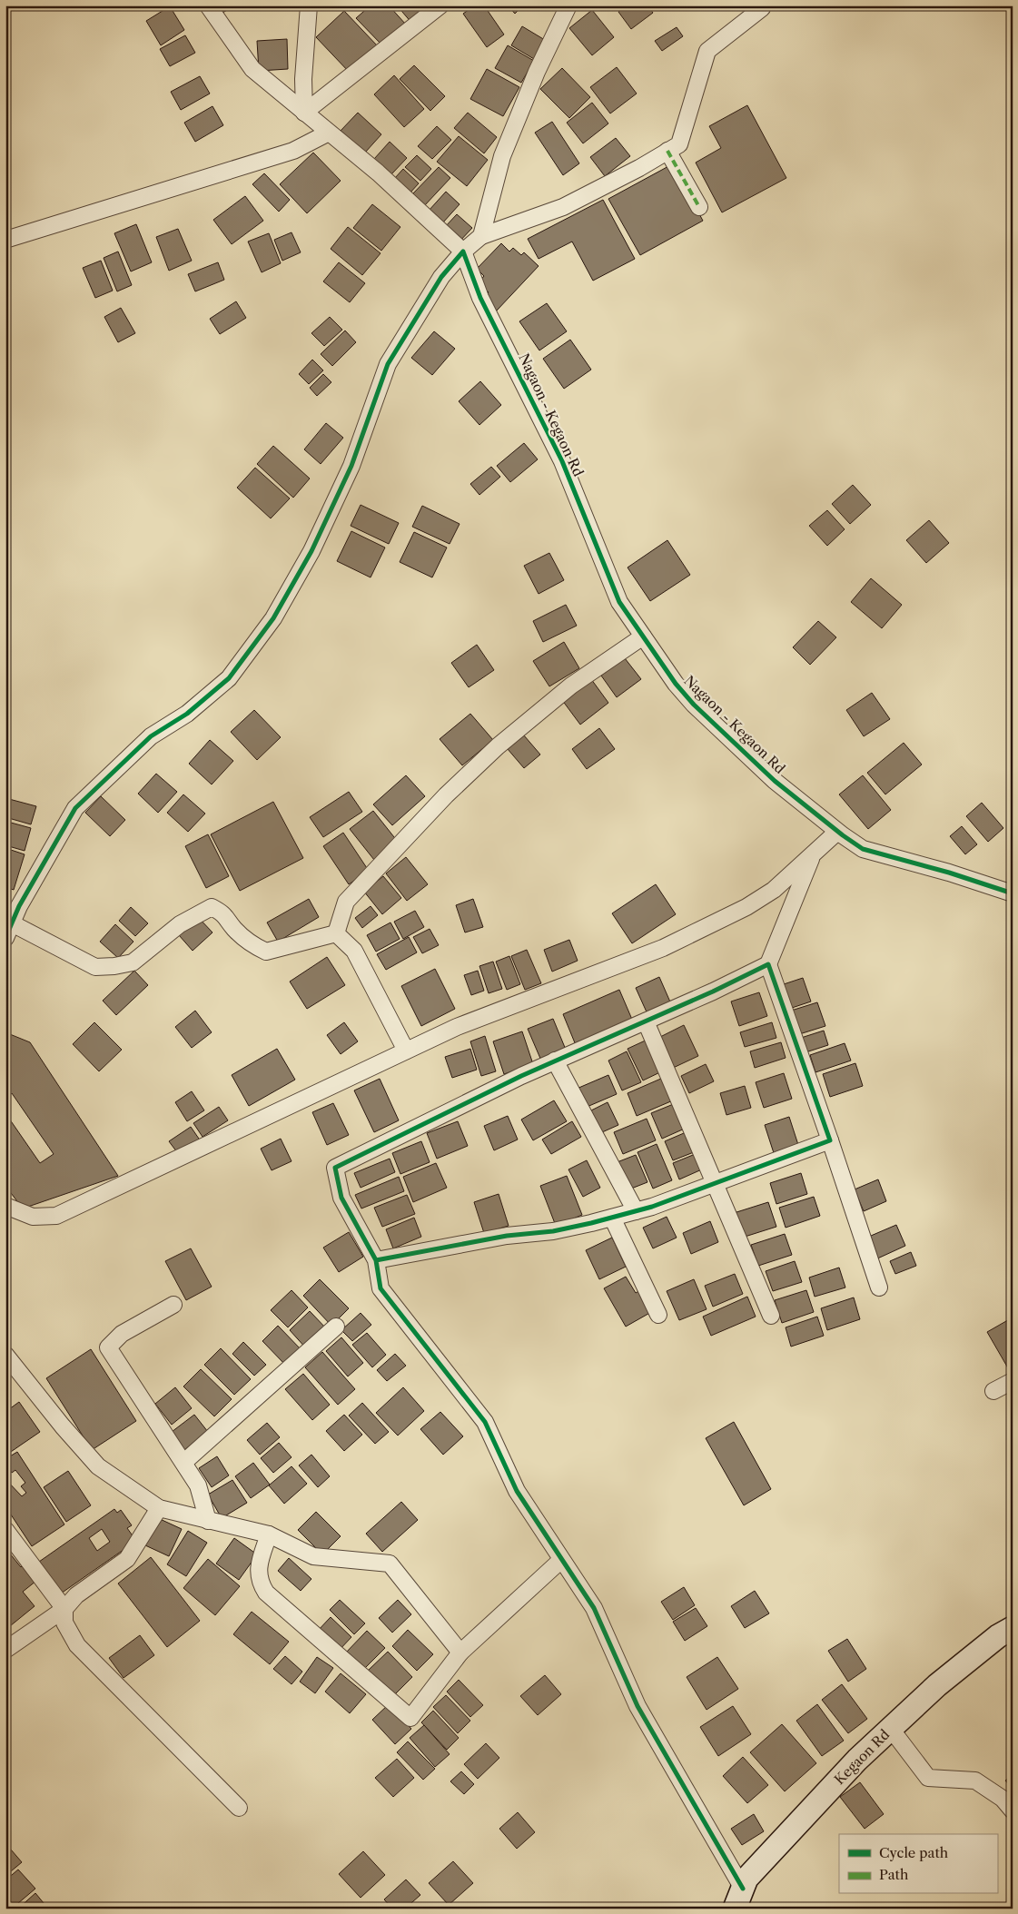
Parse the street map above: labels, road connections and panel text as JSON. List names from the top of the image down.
{
  "streets": {
    "street": ["Nagaon - Kegaon Rd", "Kegaon Rd"]
  },
  "legend": ["Cycle path", "Path"]
}
